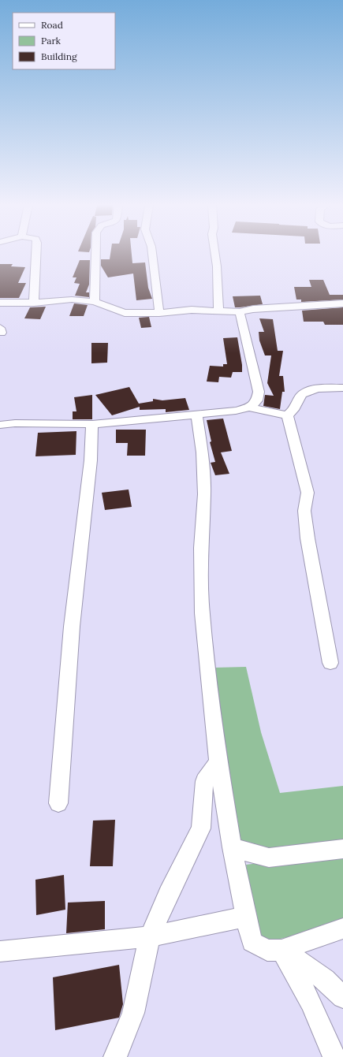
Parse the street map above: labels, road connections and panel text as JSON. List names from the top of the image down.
{
  "legend": ["Road", "Park", "Building"]
}
